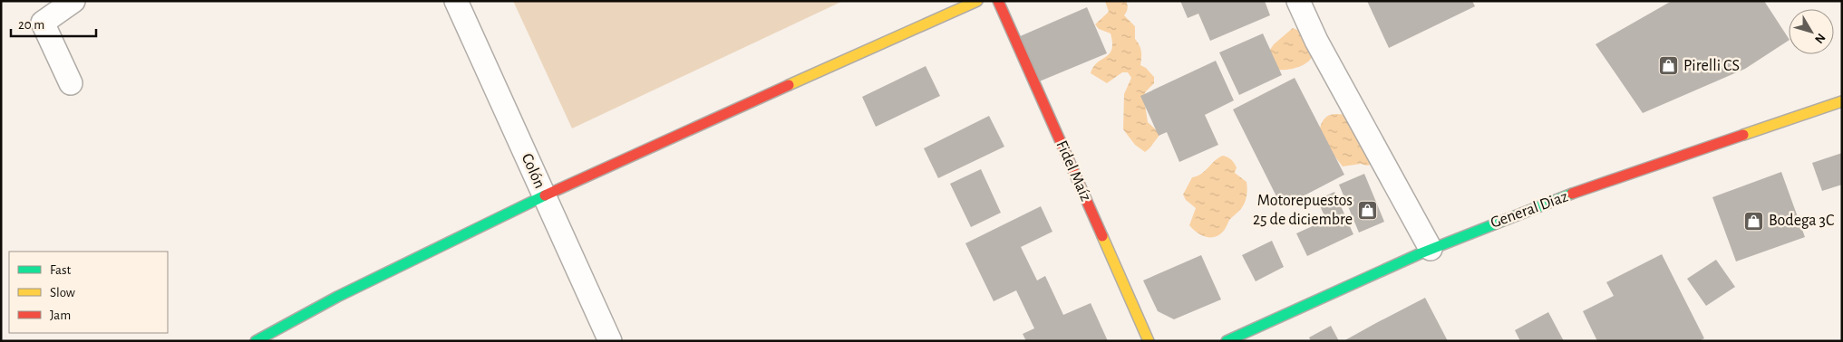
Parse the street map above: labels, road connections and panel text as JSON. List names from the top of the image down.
{
  "streets": {
    "street": ["Colón", "Fidel Maíz", "General Diaz"]
  },
  "places": {
    "shop": ["Pirelli CS", "Motorepuestos 25 de diciembre", "Bodega 3C"]
  },
  "legend": ["Fast", "Slow", "Jam"],
  "scale_bar": "20 m",
  "north": "bottom right"
}
